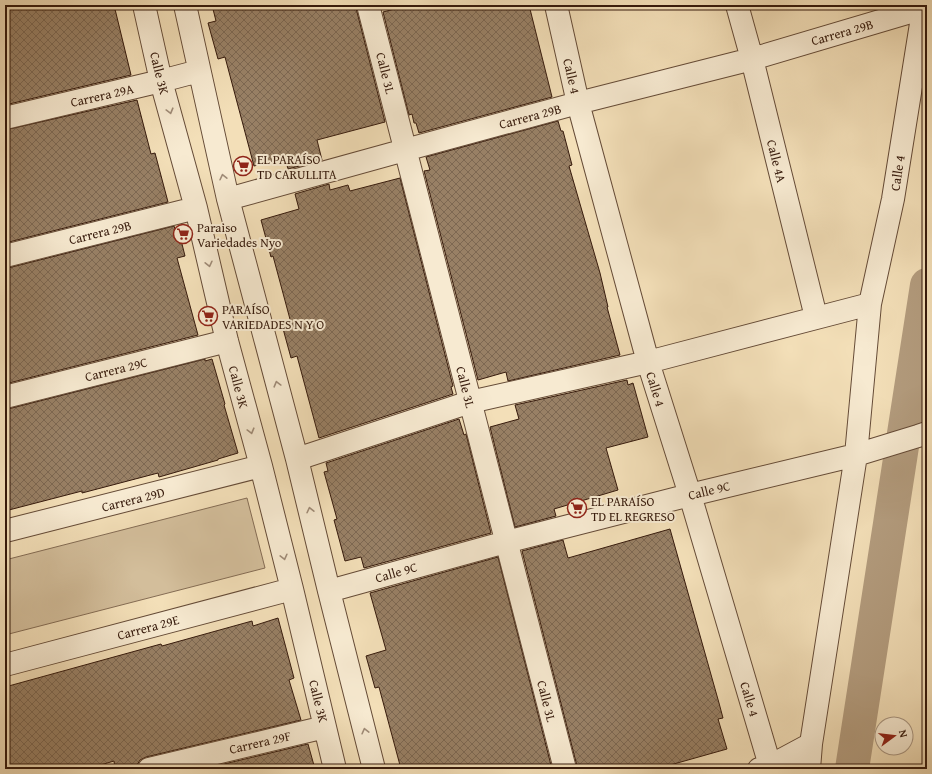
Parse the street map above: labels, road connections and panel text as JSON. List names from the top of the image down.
{
  "streets": {
    "street": [
      "Carrera 29B",
      "Calle 3K",
      "Calle 3L",
      "Calle 4",
      "Carrera 29A",
      "Calle 4A",
      "Carrera 29C",
      "Calle 9C",
      "Carrera 29D",
      "Carrera 29E",
      "Carrera 29F"
    ]
  },
  "crossings": [
    ["Carrera 29B", "Calle 3K"],
    ["Carrera 29B", "Calle 3L"],
    ["Carrera 29B", "Calle 4"],
    ["Carrera 29B", "Calle 4A"],
    ["Calle 3K", "Carrera 29A"],
    ["Calle 3K", "Carrera 29C"],
    ["Calle 3K", "Carrera 29D"],
    ["Calle 3K", "Carrera 29E"],
    ["Calle 3K", "Carrera 29F"],
    ["Calle 3L", "Calle 9C"],
    ["Calle 4", "Calle 9C"]
  ],
  "places": {
    "supermarket": [
      "EL PARAÍSO TD CARULLITA",
      "Paraiso Variedades Nyo",
      "PARAÍSO VARIEDADES N Y O",
      "EL PARAÍSO TD EL REGRESO"
    ]
  },
  "north": "right"
}
